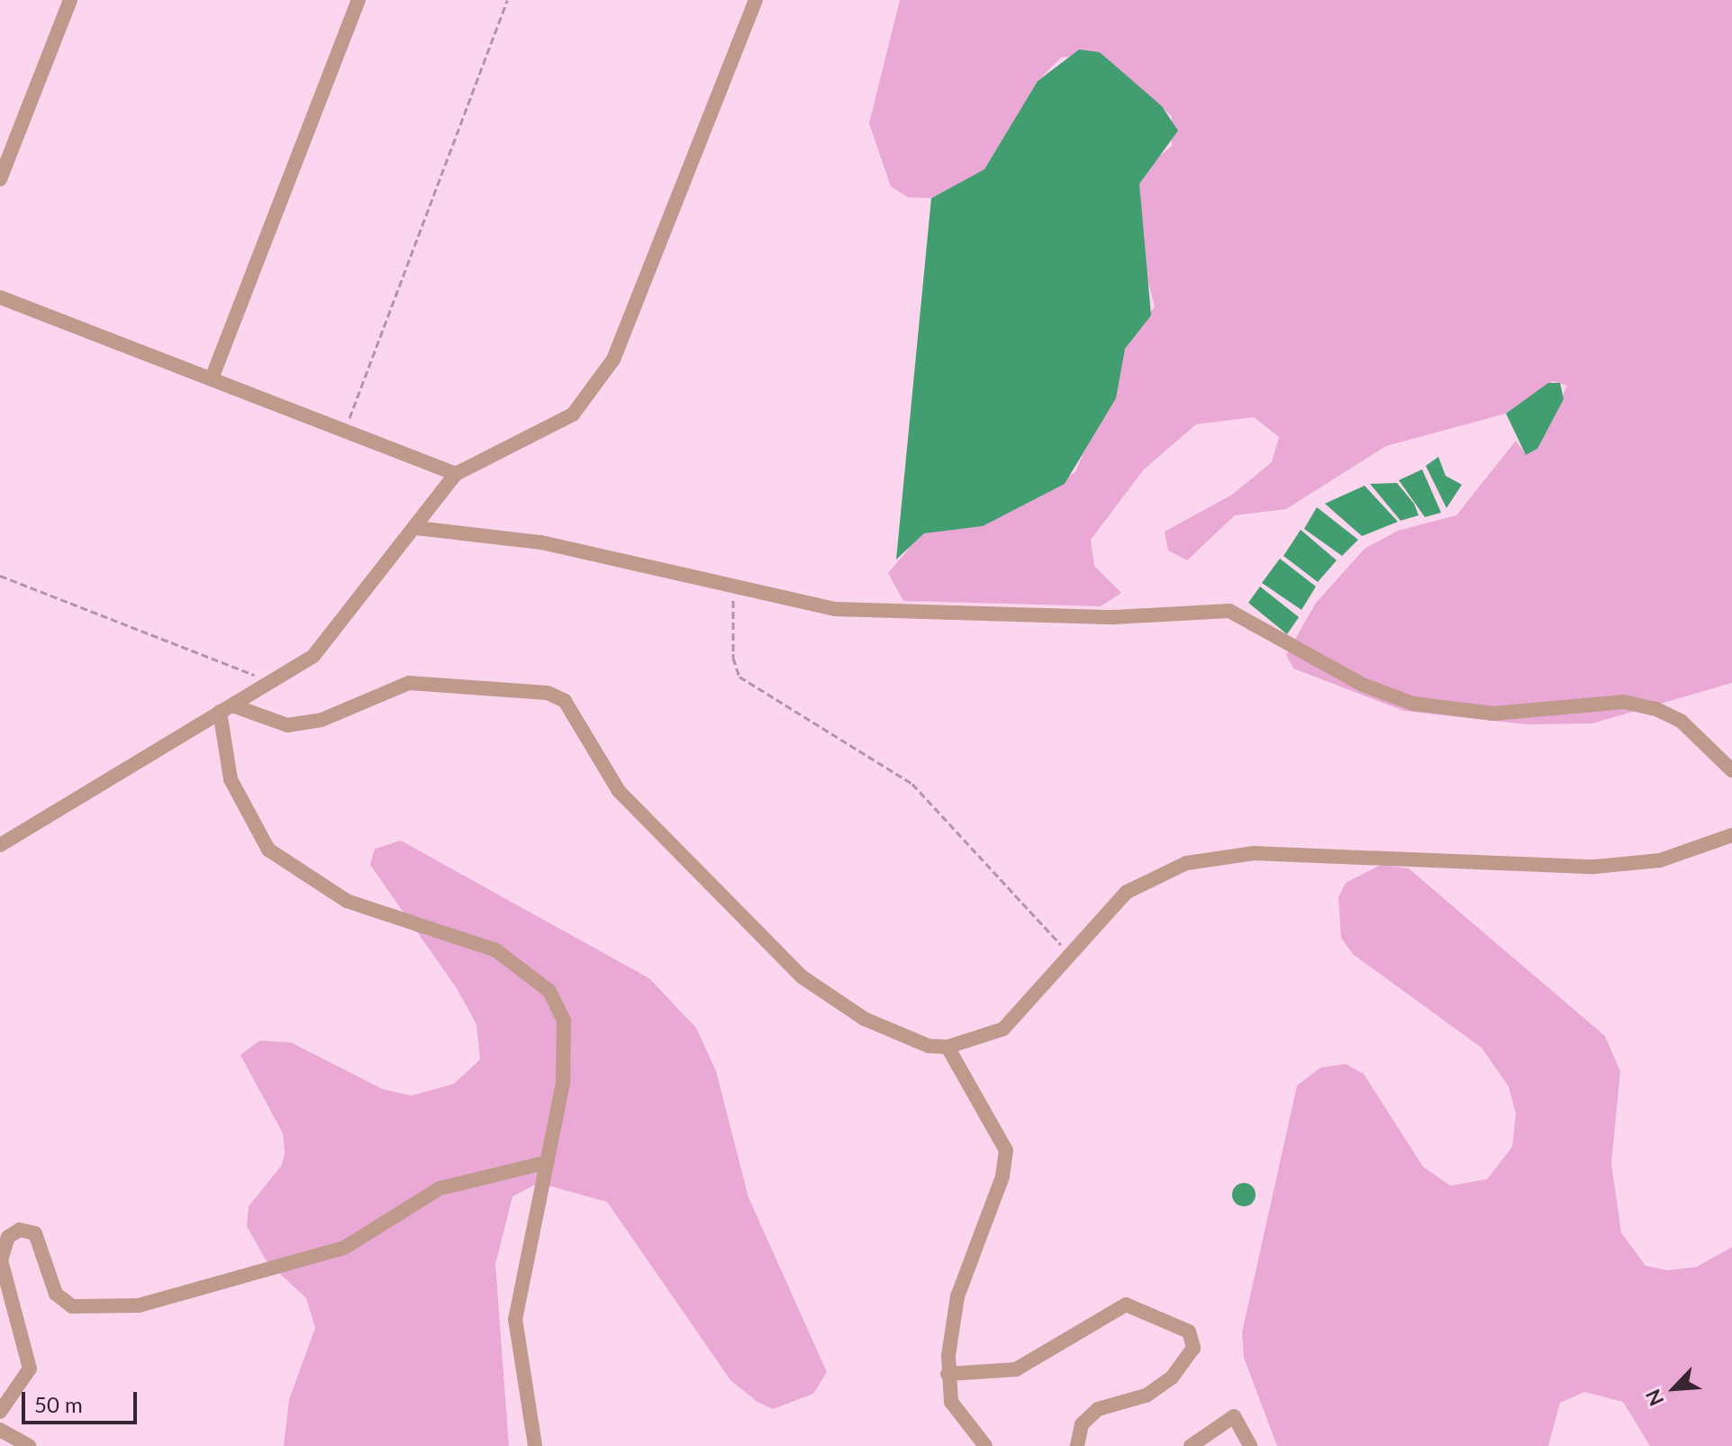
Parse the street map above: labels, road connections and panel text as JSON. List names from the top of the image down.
{
  "scale_bar": "50 m",
  "north": "bottom left"
}
